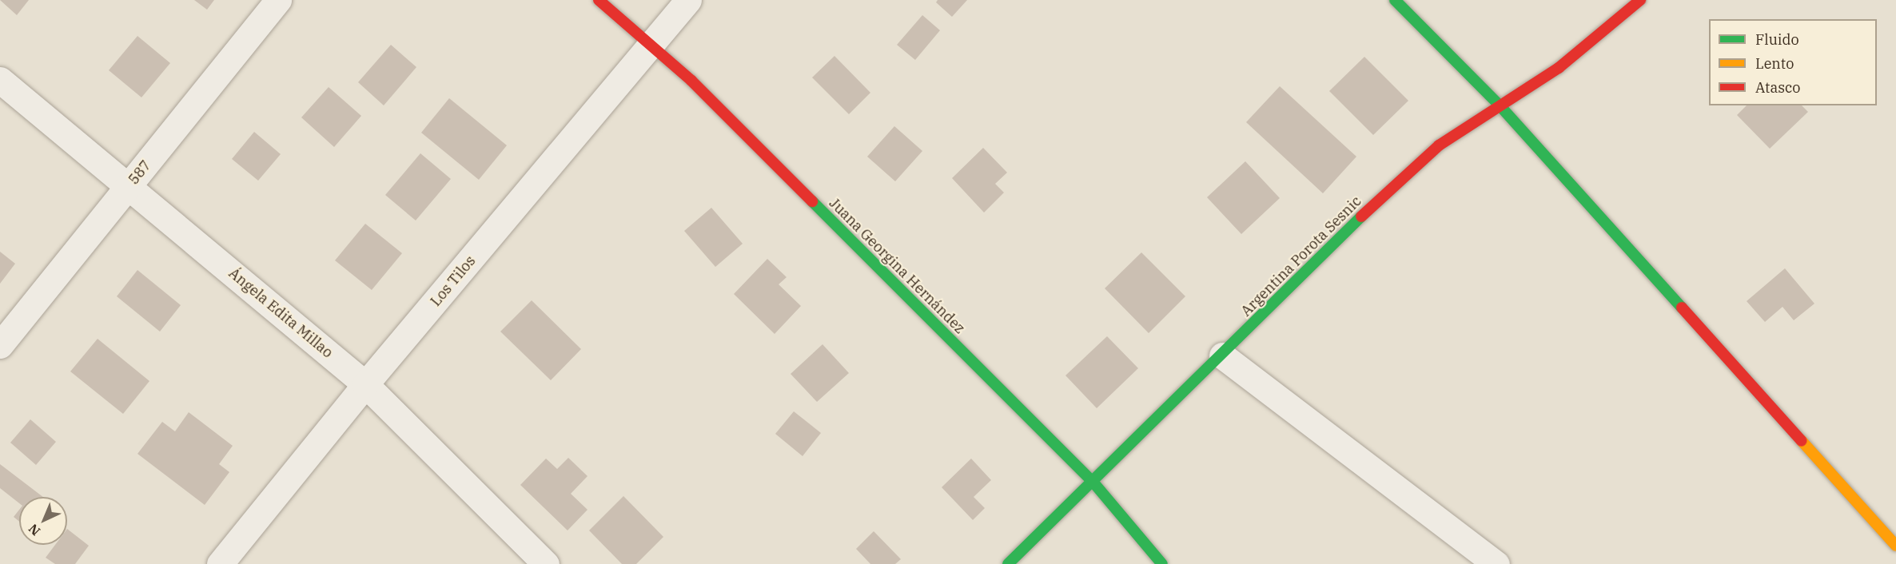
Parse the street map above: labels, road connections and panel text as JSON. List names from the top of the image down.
{
  "streets": {
    "street": [
      "587",
      "Argentina Porota Sesnic",
      "Juana Georgina Hernández",
      "Los Tilos",
      "Ángela Edita Millao"
    ]
  },
  "crossings": [
    ["587", "Ángela Edita Millao"],
    ["Argentina Porota Sesnic", "Juana Georgina Hernández"],
    ["Juana Georgina Hernández", "Los Tilos"],
    ["Los Tilos", "Ángela Edita Millao"]
  ],
  "legend": ["Fluido", "Lento", "Atasco"],
  "north": "bottom left"
}
